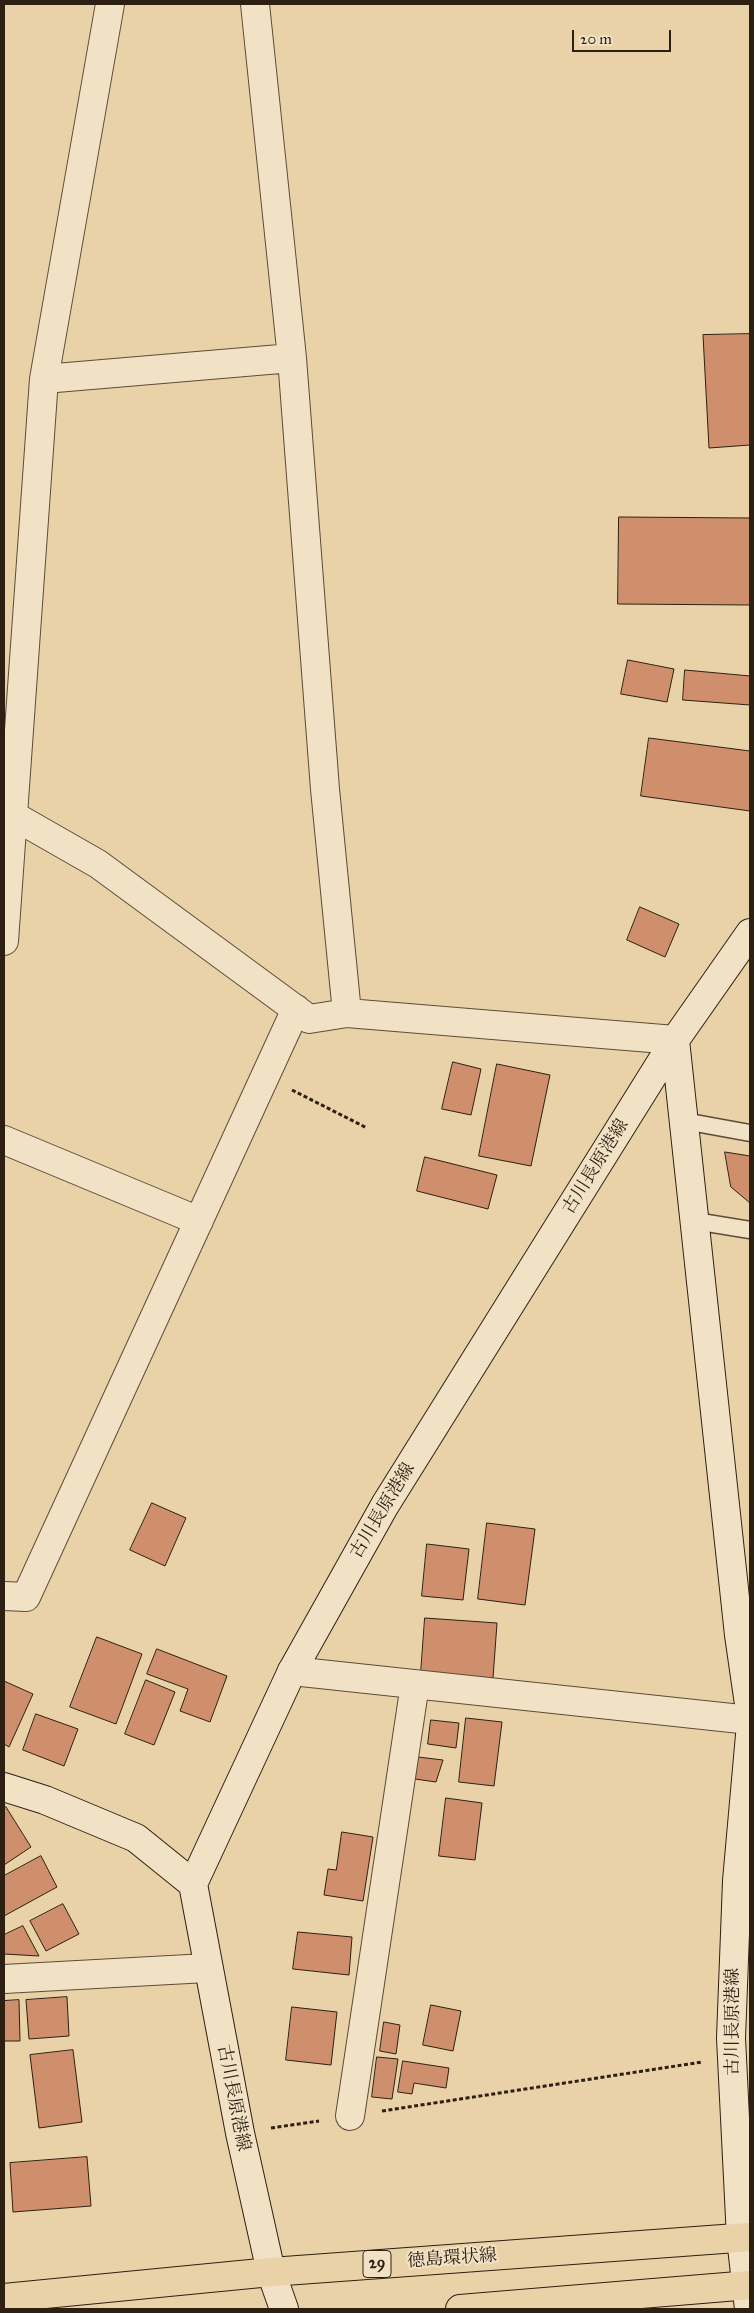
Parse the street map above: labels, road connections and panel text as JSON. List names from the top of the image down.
{
  "streets": {
    "main road": ["徳島環状線", "29"],
    "street": ["古川長原港線"]
  },
  "crossings": [
    ["古川長原港線", "徳島環状線"]
  ],
  "scale_bar": "20 m"
}
